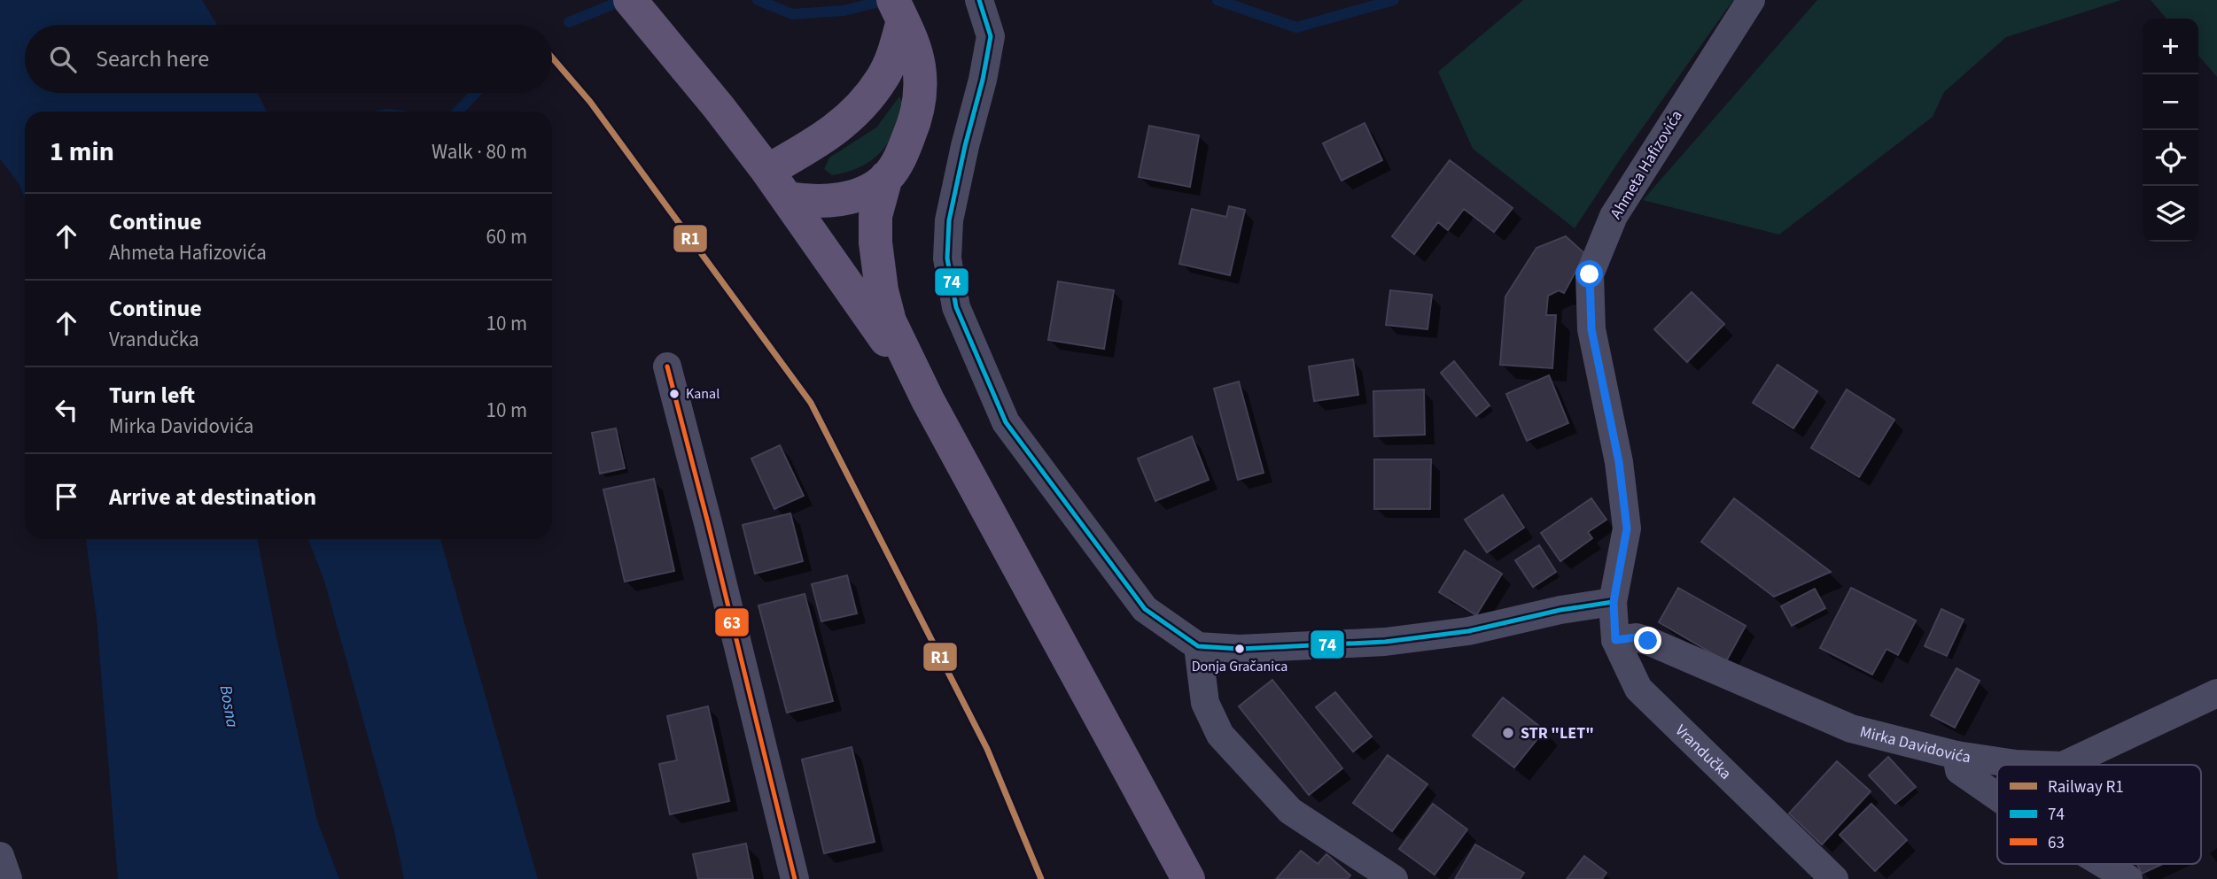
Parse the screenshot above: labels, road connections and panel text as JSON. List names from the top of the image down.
{
  "streets": {
    "street": ["Ahmeta Hafizovića", "Mirka Davidovića", "Vrandučka"]
  },
  "crossings": [
    ["Ahmeta Hafizovića", "Vrandučka"],
    ["Mirka Davidovića", "Vrandučka"]
  ],
  "water": ["Bosna"],
  "places": ["Kanal", "Donja Gračanica", "STR \"LET\""],
  "lines": ["transit line 74", "rail line R1", "transit line 63"],
  "legend": ["Railway R1", "74", "63"],
  "page": {
    "map_buttons": ["+", "−"],
    "search": "Search here",
    "heading": ["1 min", "Walk · 80 m"],
    "list": [
      ["Continue", "Ahmeta Hafizovića", "60 m"],
      ["Continue", "Vrandučka", "10 m"],
      ["Turn left", "Mirka Davidovića", "10 m"],
      "Arrive at destination"
    ]
  }
}
